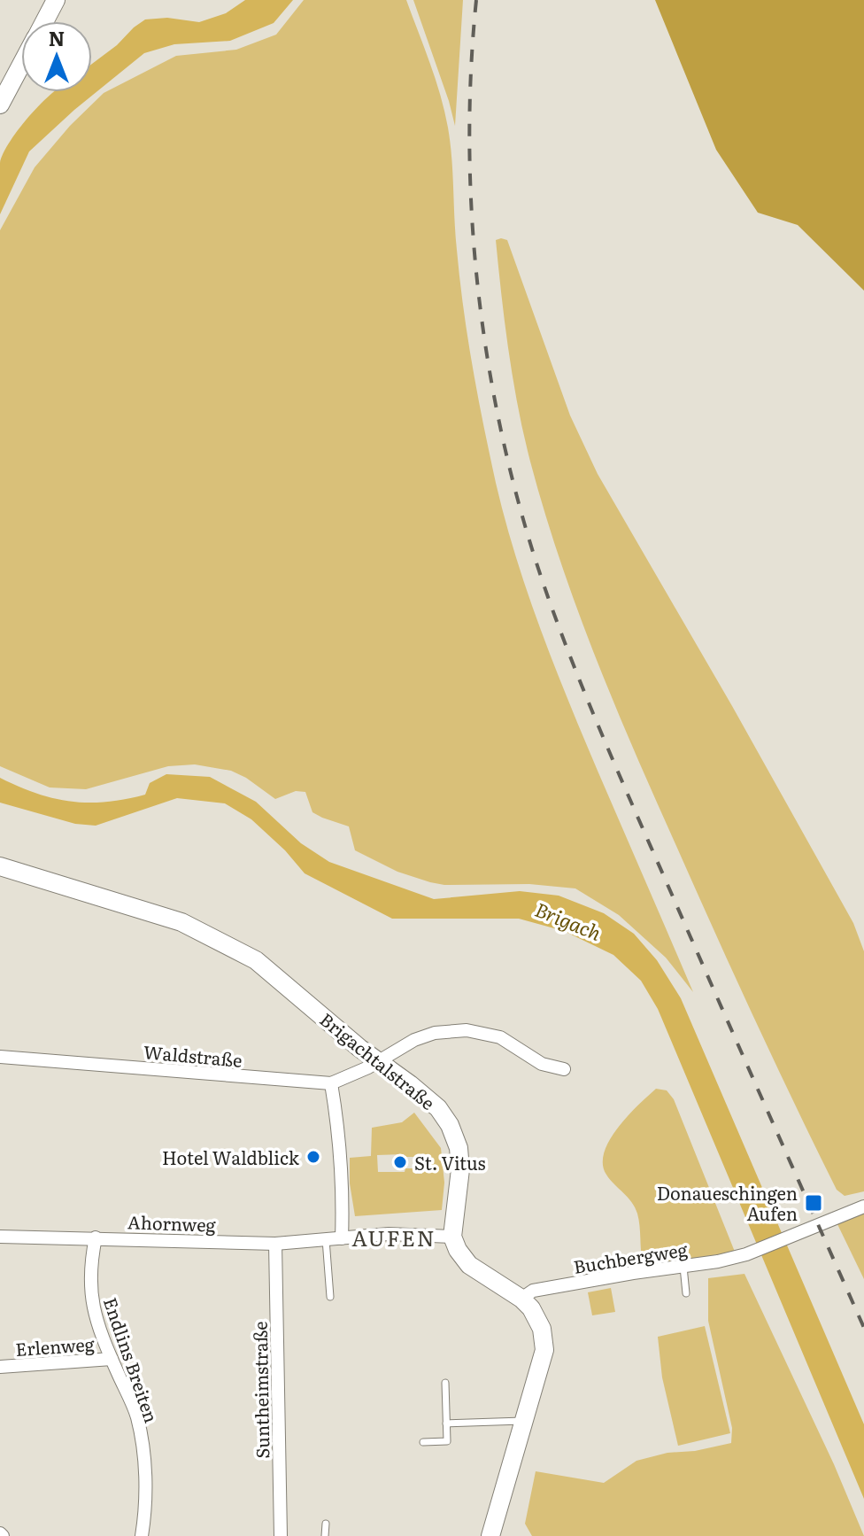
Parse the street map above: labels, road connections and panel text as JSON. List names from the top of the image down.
{
  "streets": {
    "street": [
      "Waldstraße",
      "Brigachtalstraße",
      "Ahornweg",
      "Buchbergweg",
      "Erlenweg",
      "Endlins Breiten",
      "Suntheimstraße"
    ]
  },
  "crossings": [
    ["Waldstraße", "Brigachtalstraße"],
    ["Brigachtalstraße", "Ahornweg"],
    ["Ahornweg", "Endlins Breiten"],
    ["Ahornweg", "Suntheimstraße"],
    ["Erlenweg", "Endlins Breiten"]
  ],
  "districts": ["AUFEN"],
  "water": ["Brigach"],
  "places": {
    "other": ["Hotel Waldblick", "St. Vitus"],
    "transit": ["Donaueschingen Aufen"]
  },
  "north": "top"
}
